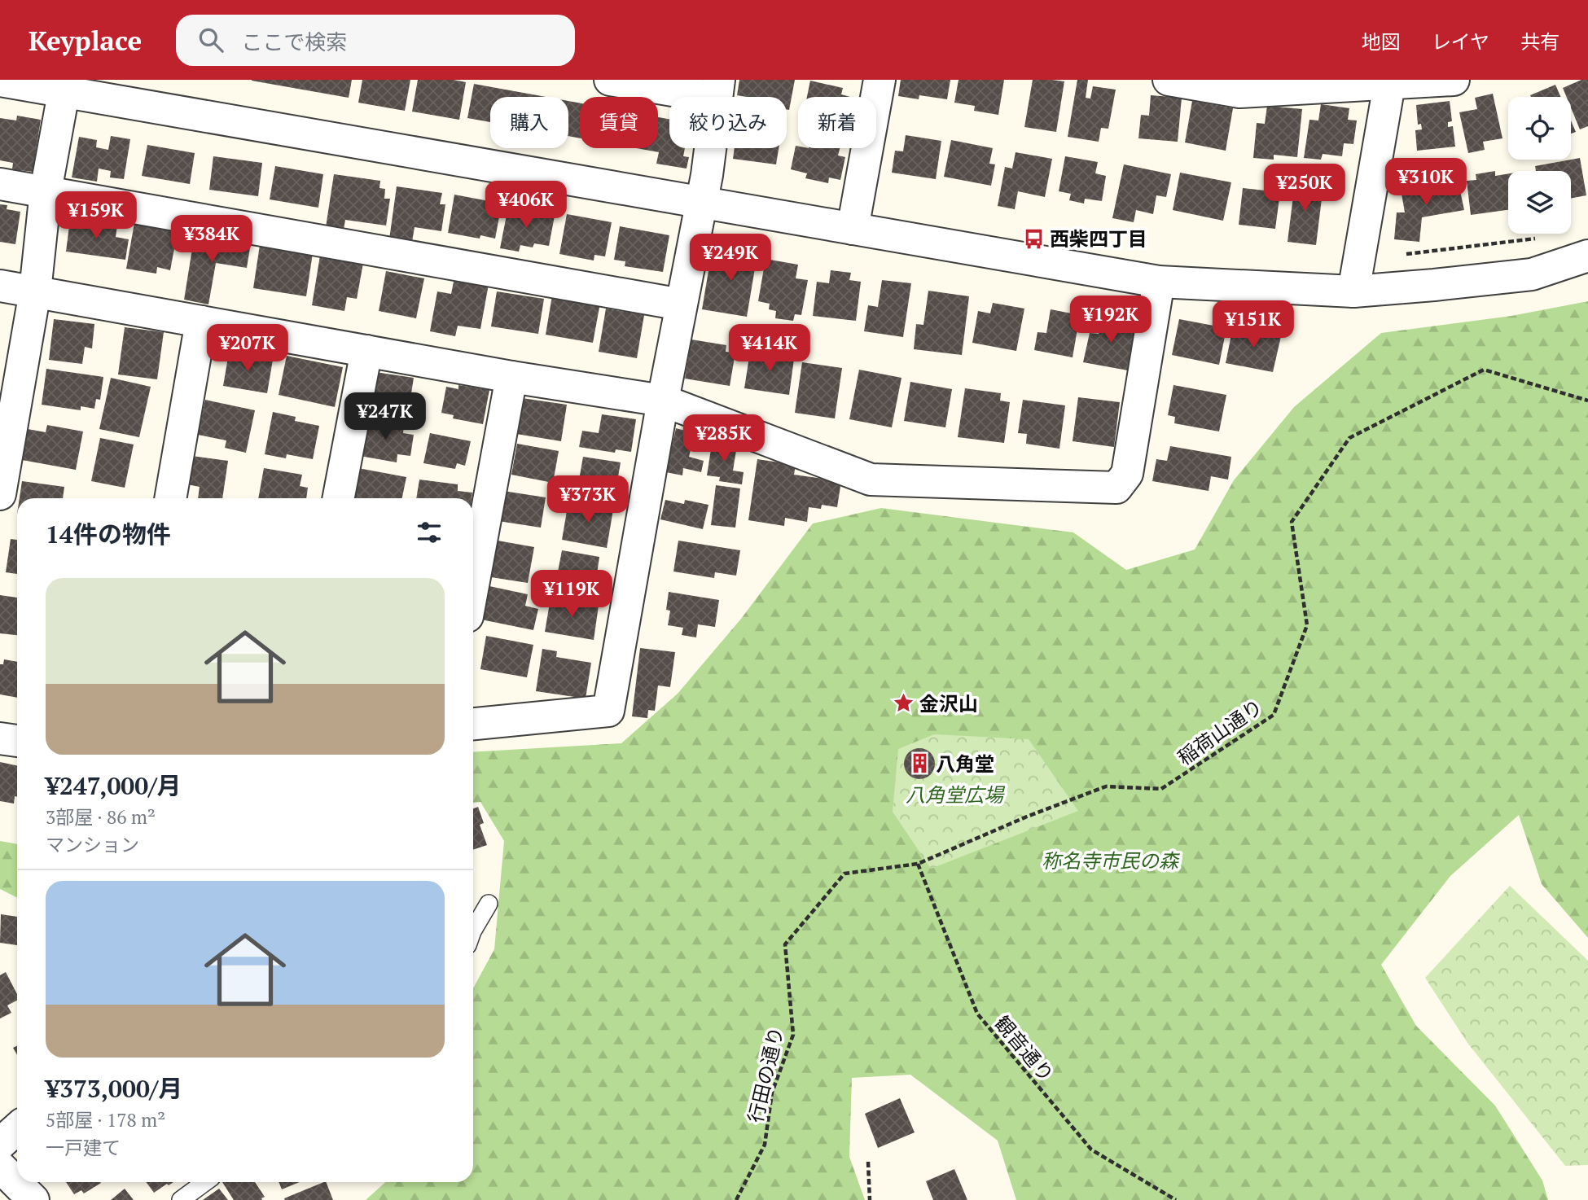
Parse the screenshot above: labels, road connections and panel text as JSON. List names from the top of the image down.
{
  "streets": {
    "path": ["稲荷山通り", "観音通り", "行田の通り"]
  },
  "crossings": [
    ["稲荷山通り", "観音通り"],
    ["稲荷山通り", "行田の通り"],
    ["観音通り", "行田の通り"]
  ],
  "parks": ["八角堂広場", "称名寺市民の森"],
  "places": {
    "bus stop": ["西柴四丁目"],
    "place": ["金沢山"],
    "building": ["八角堂"]
  },
  "page": {
    "header": "Keyplace",
    "search": "ここで検索",
    "nav": ["地図", "レイヤ", "共有"],
    "chip": [
      "購入",
      "賃貸",
      "絞り込み",
      "新着"
    ],
    "price": [
      "¥310K",
      "¥250K",
      "¥406K",
      "¥159K",
      "¥384K",
      "¥249K",
      "¥192K",
      "¥151K",
      "¥207K",
      "¥414K",
      "¥247K",
      "¥285K",
      "¥373K",
      "¥119K"
    ],
    "heading": "14件の物件",
    "list": [
      {
        "name": "¥247,000/月",
        "note": "3部屋 · 86 m² · マンション"
      },
      {
        "name": "¥373,000/月",
        "note": "5部屋 · 178 m² · 一戸建て"
      }
    ]
  }
}
